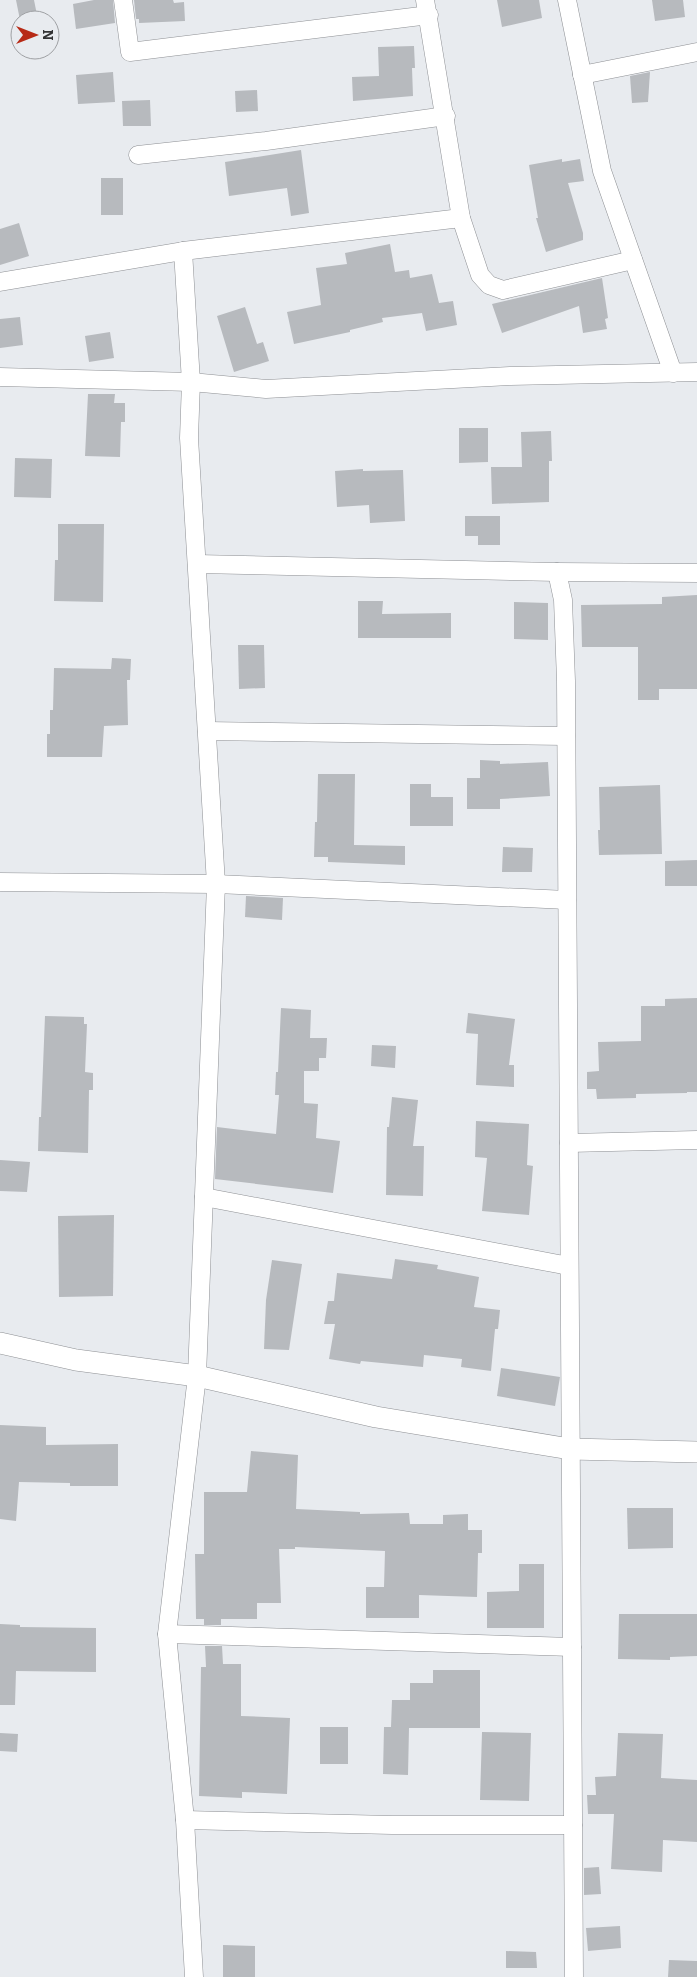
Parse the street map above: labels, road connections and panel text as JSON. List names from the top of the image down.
{
  "north": "right"
}
